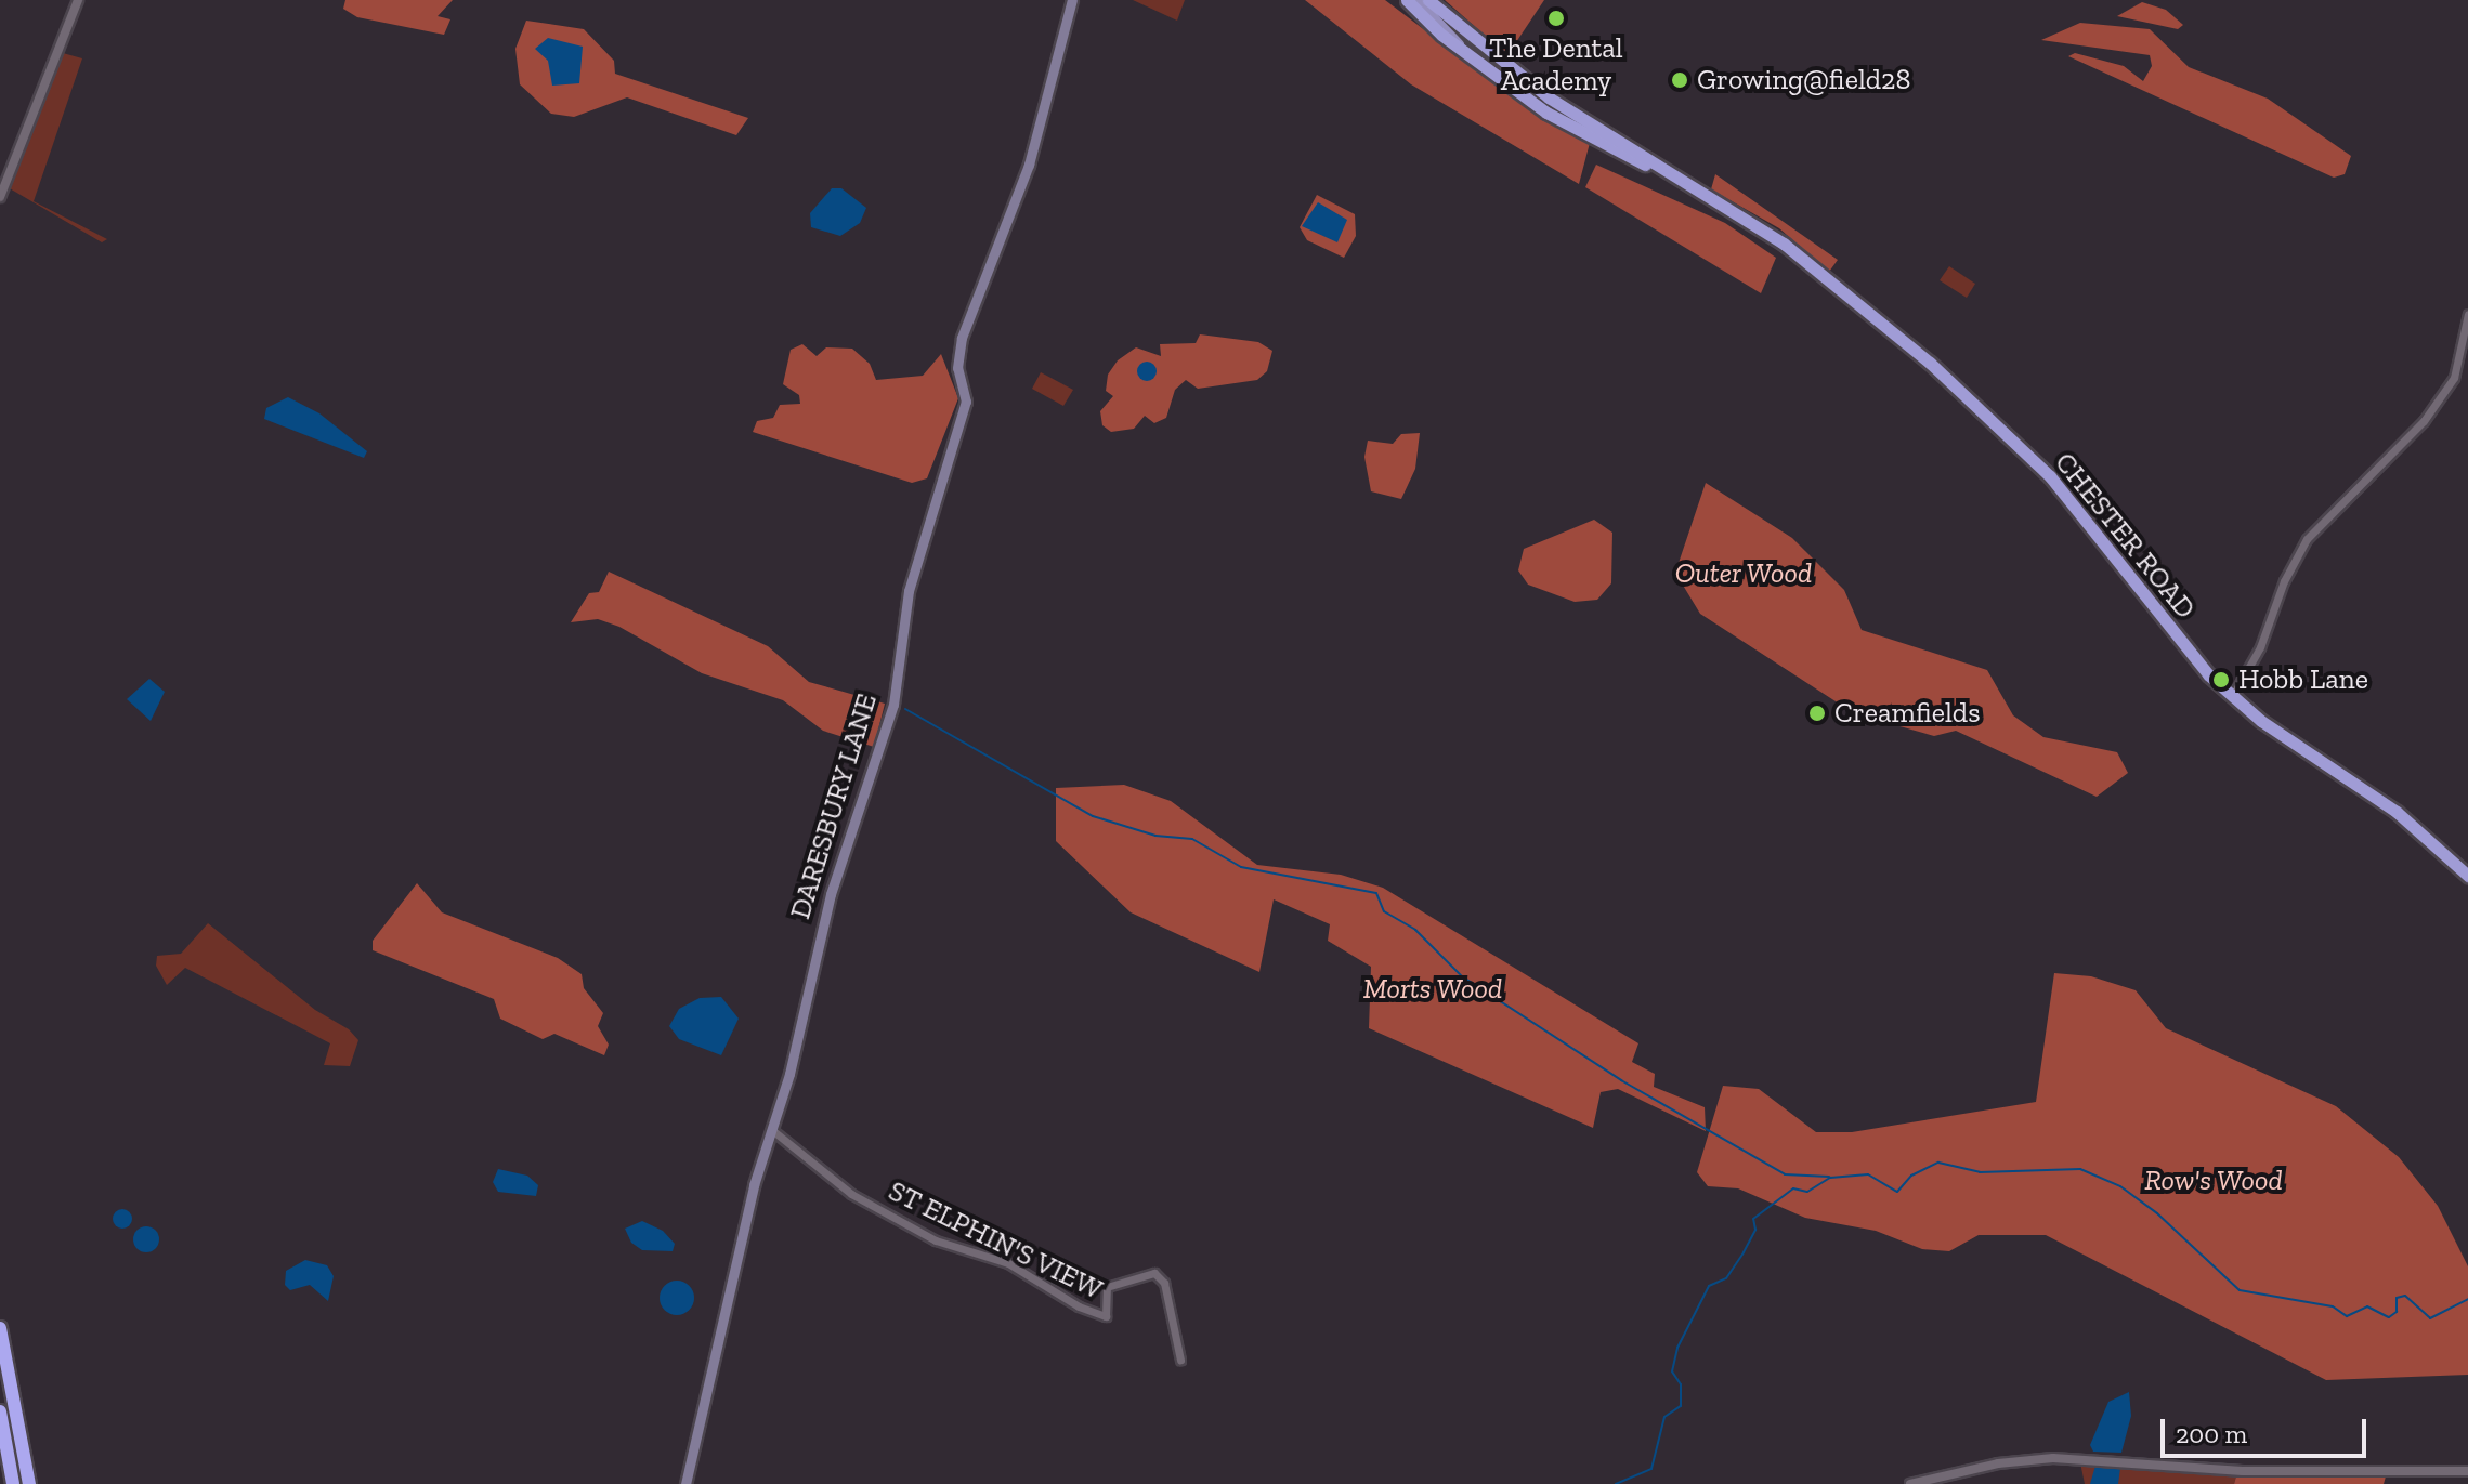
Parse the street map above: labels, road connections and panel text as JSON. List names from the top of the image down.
{
  "streets": {
    "highway": ["CHESTER ROAD"],
    "main road": ["DARESBURY LANE"],
    "street": ["ST ELPHIN'S VIEW"]
  },
  "crossings": [
    ["DARESBURY LANE", "ST ELPHIN'S VIEW"]
  ],
  "parks": ["Outer Wood", "Morts Wood", "Row's Wood"],
  "places": [
    "The Dental Academy",
    "Growing@field28",
    "Hobb Lane",
    "Creamfields"
  ],
  "scale_bar": "200 m"
}
